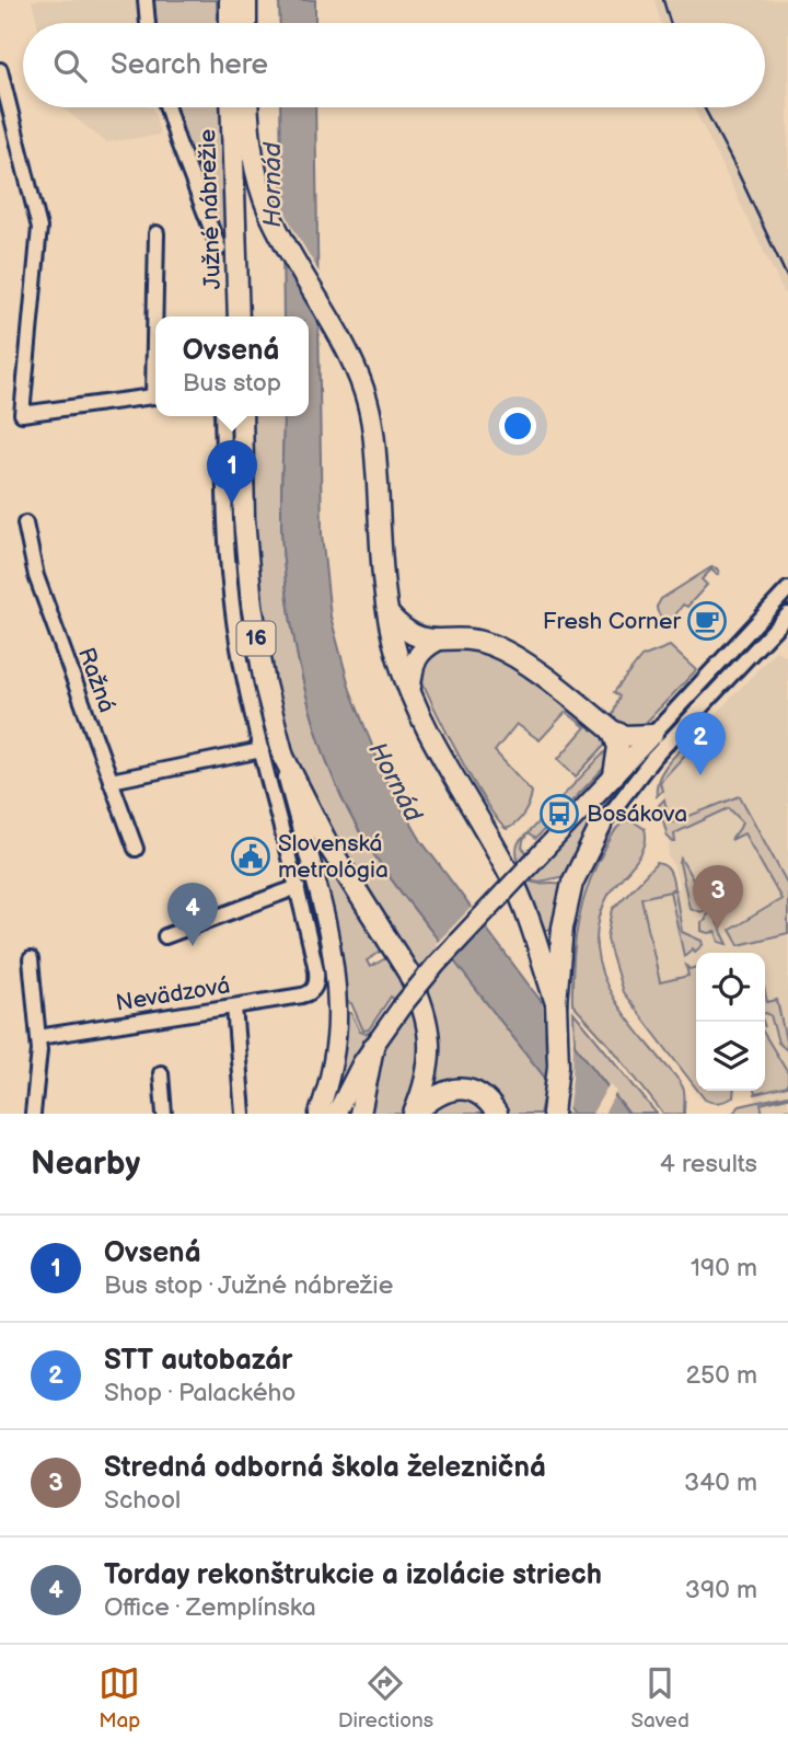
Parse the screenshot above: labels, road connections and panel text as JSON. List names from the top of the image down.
{
  "streets": {
    "highway": ["Južné nábrežie", "16"],
    "street": ["Ražná", "Nevädzová"]
  },
  "water": ["Hornád"],
  "places": {
    "cafe": ["Fresh Corner"],
    "bus stop": ["Bosákova"],
    "public building": ["Slovenská metrológia"]
  },
  "page": {
    "search": "Search here",
    "popup": ["Ovsená", "Bus stop"],
    "pins": [
      "1",
      "2",
      "3",
      "4"
    ],
    "heading": ["Nearby", "4 results"],
    "list": [
      {
        "mark": "1",
        "name": "Ovsená",
        "note": "Bus stop · Južné nábrežie",
        "value": "190 m"
      },
      {
        "mark": "2",
        "name": "STT autobazár",
        "note": "Shop · Palackého",
        "value": "250 m"
      },
      {
        "mark": "3",
        "name": "Stredná odborná škola železničná",
        "note": "School",
        "value": "340 m"
      },
      {
        "mark": "4",
        "name": "Torday rekonštrukcie a izolácie striech",
        "note": "Office · Zemplínska",
        "value": "390 m"
      }
    ],
    "nav": ["Map", "Directions", "Saved"]
  }
}
